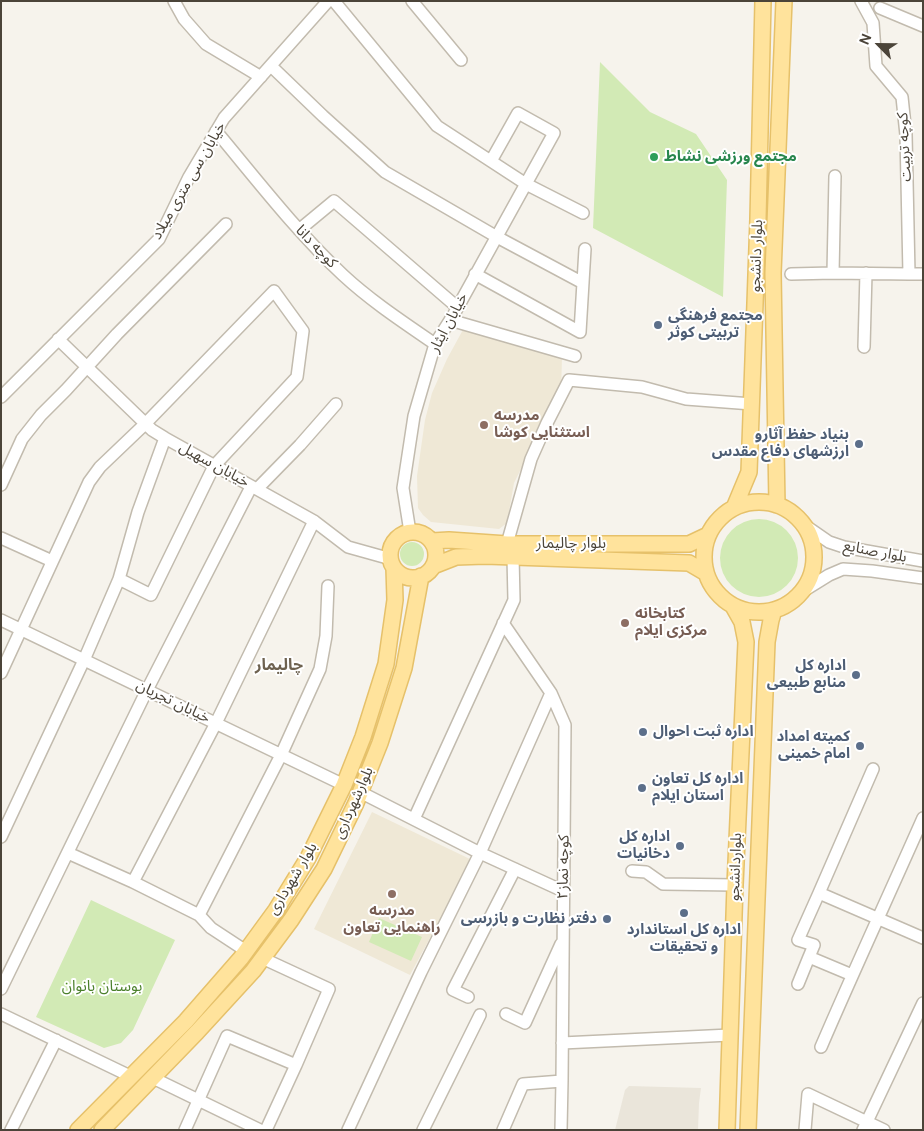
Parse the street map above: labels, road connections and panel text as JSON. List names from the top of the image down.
{
  "streets": {
    "main road": [
      "بلوار دانشجو",
      "بلوار چالیمار",
      "بلوارشهرداری",
      "بلواردانشجو",
      "بلوار شهرداری"
    ],
    "street": [
      "کوچه تربیت",
      "خیابان سی متری میلاد",
      "کوچه دانا",
      "خیابان ایثار",
      "خیابان سهیل",
      "بلوار صنایع",
      "خیابان تجریان",
      "کوچه نماز۲"
    ]
  },
  "crossings": [
    ["خیابان سی متری میلاد", "کوچه دانا"],
    ["خیابان سی متری میلاد", "خیابان سهیل"],
    ["کوچه دانا", "خیابان ایثار"],
    ["بلوار دانشجو", "بلوار چالیمار"],
    ["بلوار دانشجو", "بلوار صنایع"],
    ["بلوار دانشجو", "بلواردانشجو"],
    ["خیابان ایثار", "خیابان سهیل"],
    ["خیابان ایثار", "بلوار چالیمار"],
    ["خیابان ایثار", "بلوارشهرداری"],
    ["خیابان ایثار", "بلوار شهرداری"],
    ["خیابان سهیل", "بلوار چالیمار"],
    ["خیابان سهیل", "بلوارشهرداری"],
    ["خیابان سهیل", "بلوار شهرداری"],
    ["بلوار چالیمار", "بلوار صنایع"],
    ["بلوار چالیمار", "بلوارشهرداری"],
    ["بلوار چالیمار", "بلواردانشجو"],
    ["بلوار چالیمار", "بلوار شهرداری"],
    ["بلوار صنایع", "بلواردانشجو"],
    ["خیابان تجریان", "بلوار شهرداری"],
    ["بلوارشهرداری", "بلوار شهرداری"]
  ],
  "districts": ["چالیمار"],
  "parks": ["بوستان بانوان"],
  "places": [
    "مجتمع ورزشی نشاط",
    "مجتمع فرهنگی تربیتی کوثر",
    "مدرسه استثنایی کوشا",
    "بنیاد حفظ آثارو ارزشهای دفاع مقدس",
    "کتابخانه مرکزی ایلام",
    "اداره کل منابع طبیعی",
    "اداره ثبت احوال",
    "کمیته امداد امام خمینی",
    "اداره کل تعاون استان ایلام",
    "اداره کل دخانیات",
    "مدرسه راهنمایی تعاون",
    "اداره کل استاندارد و تحقیقات",
    "دفتر نظارت و بازرسی"
  ],
  "north": "top left"
}
